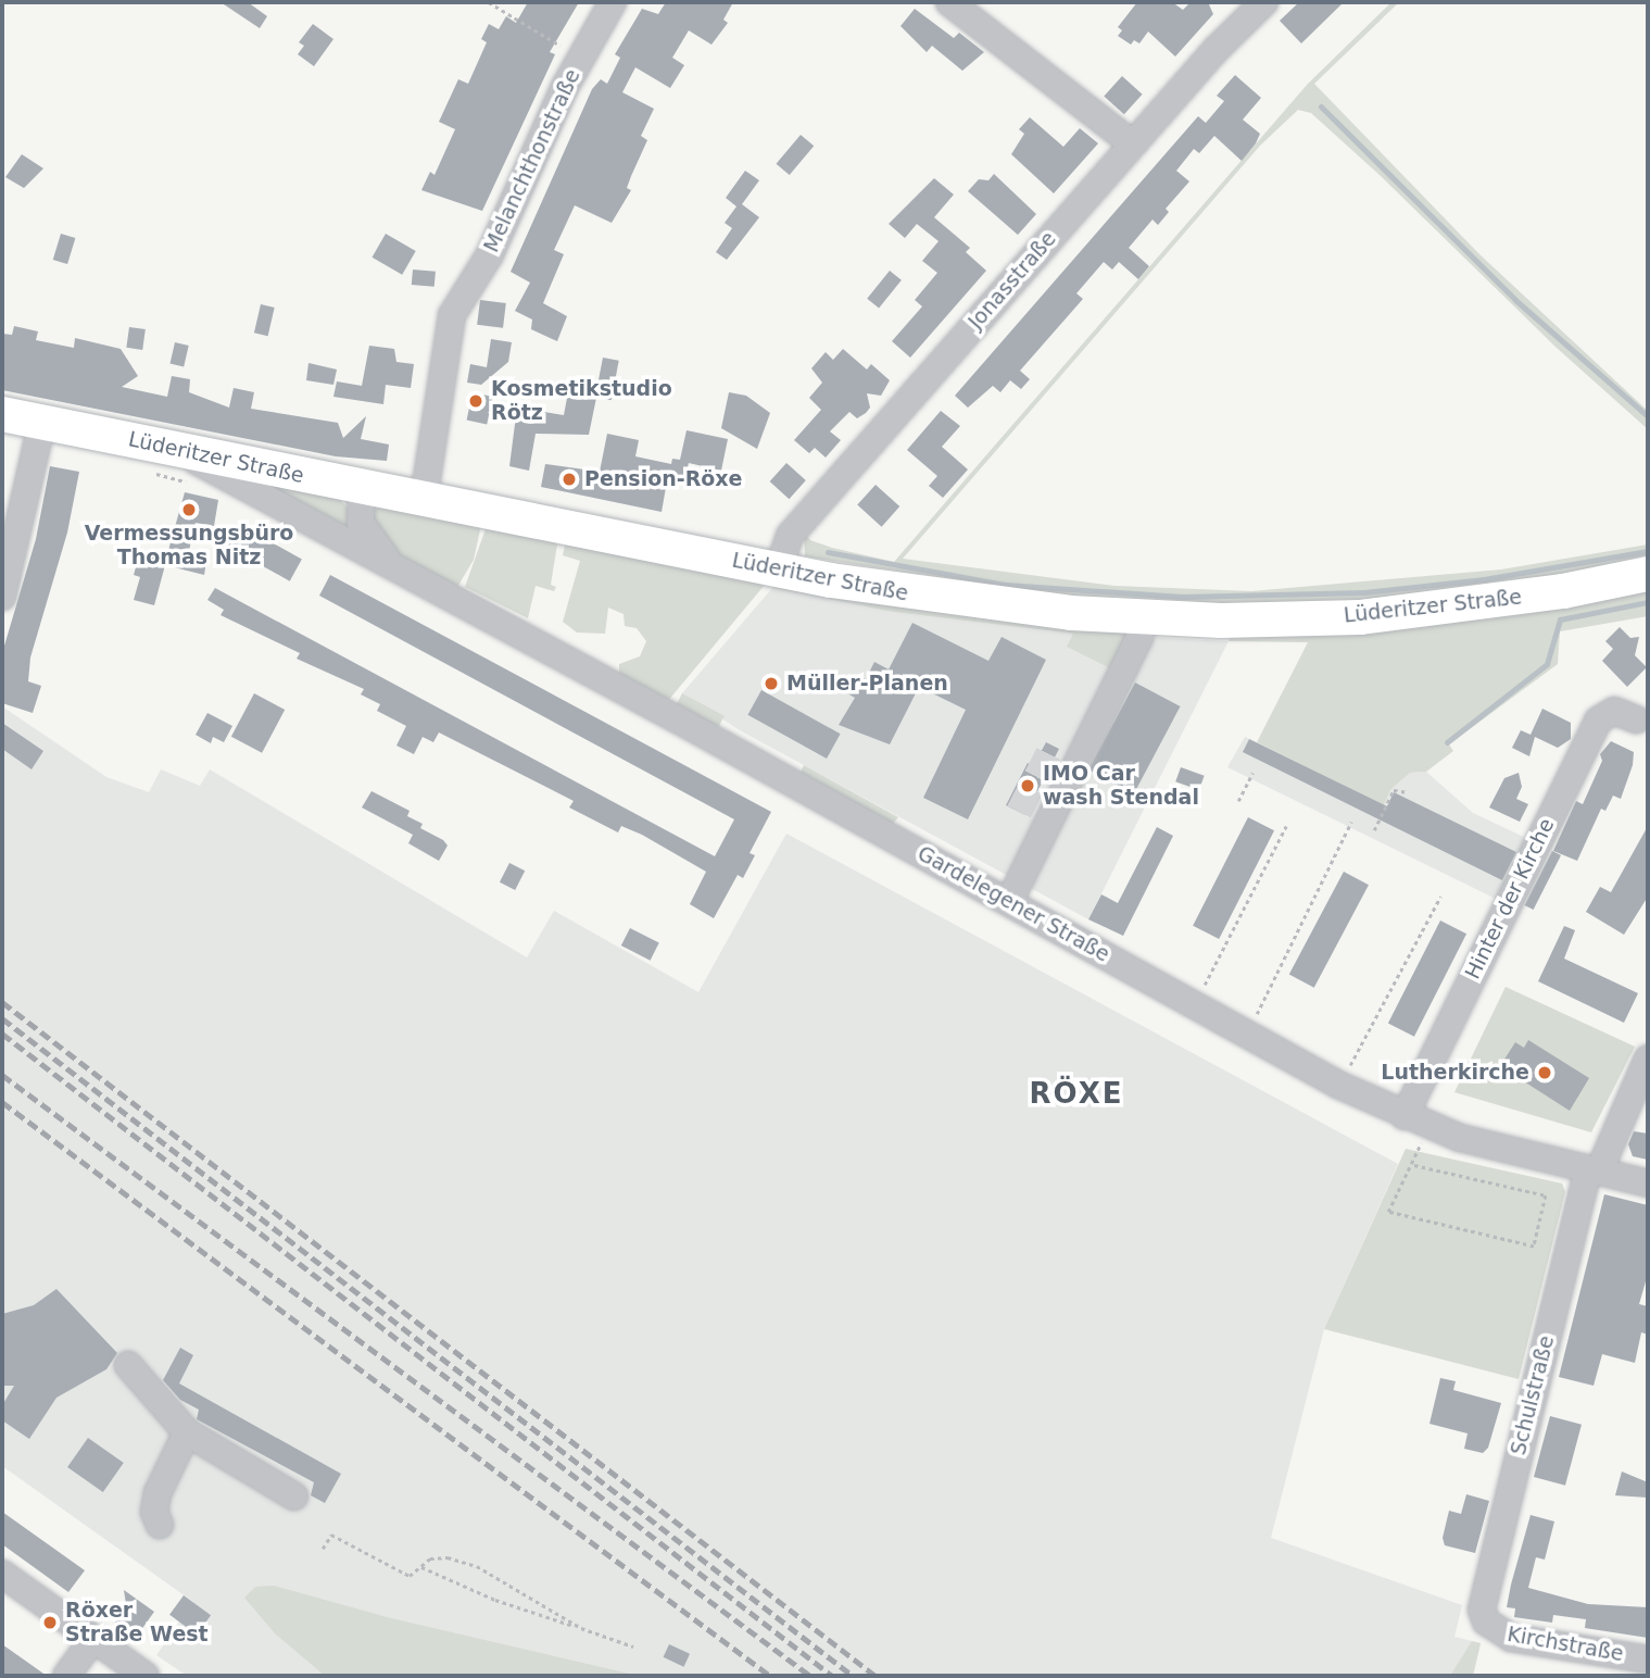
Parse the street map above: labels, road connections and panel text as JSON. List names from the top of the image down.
{
  "streets": {
    "main road": ["Lüderitzer Straße"],
    "street": [
      "Melanchthonstraße",
      "Jonasstraße",
      "Hinter der Kirche",
      "Gardelegener Straße",
      "Schulstraße",
      "Kirchstraße"
    ]
  },
  "crossings": [
    ["Melanchthonstraße", "Lüderitzer Straße"],
    ["Jonasstraße", "Lüderitzer Straße"],
    ["Lüderitzer Straße", "Gardelegener Straße"],
    ["Hinter der Kirche", "Gardelegener Straße"],
    ["Gardelegener Straße", "Schulstraße"],
    ["Schulstraße", "Kirchstraße"]
  ],
  "districts": ["RÖXE"],
  "places": [
    "Kosmetikstudio Rötz",
    "Pension-Röxe",
    "Vermessungsbüro Thomas Nitz",
    "Müller-Planen",
    "IMO Car wash Stendal",
    "Lutherkirche",
    "Röxer Straße West"
  ]
}
